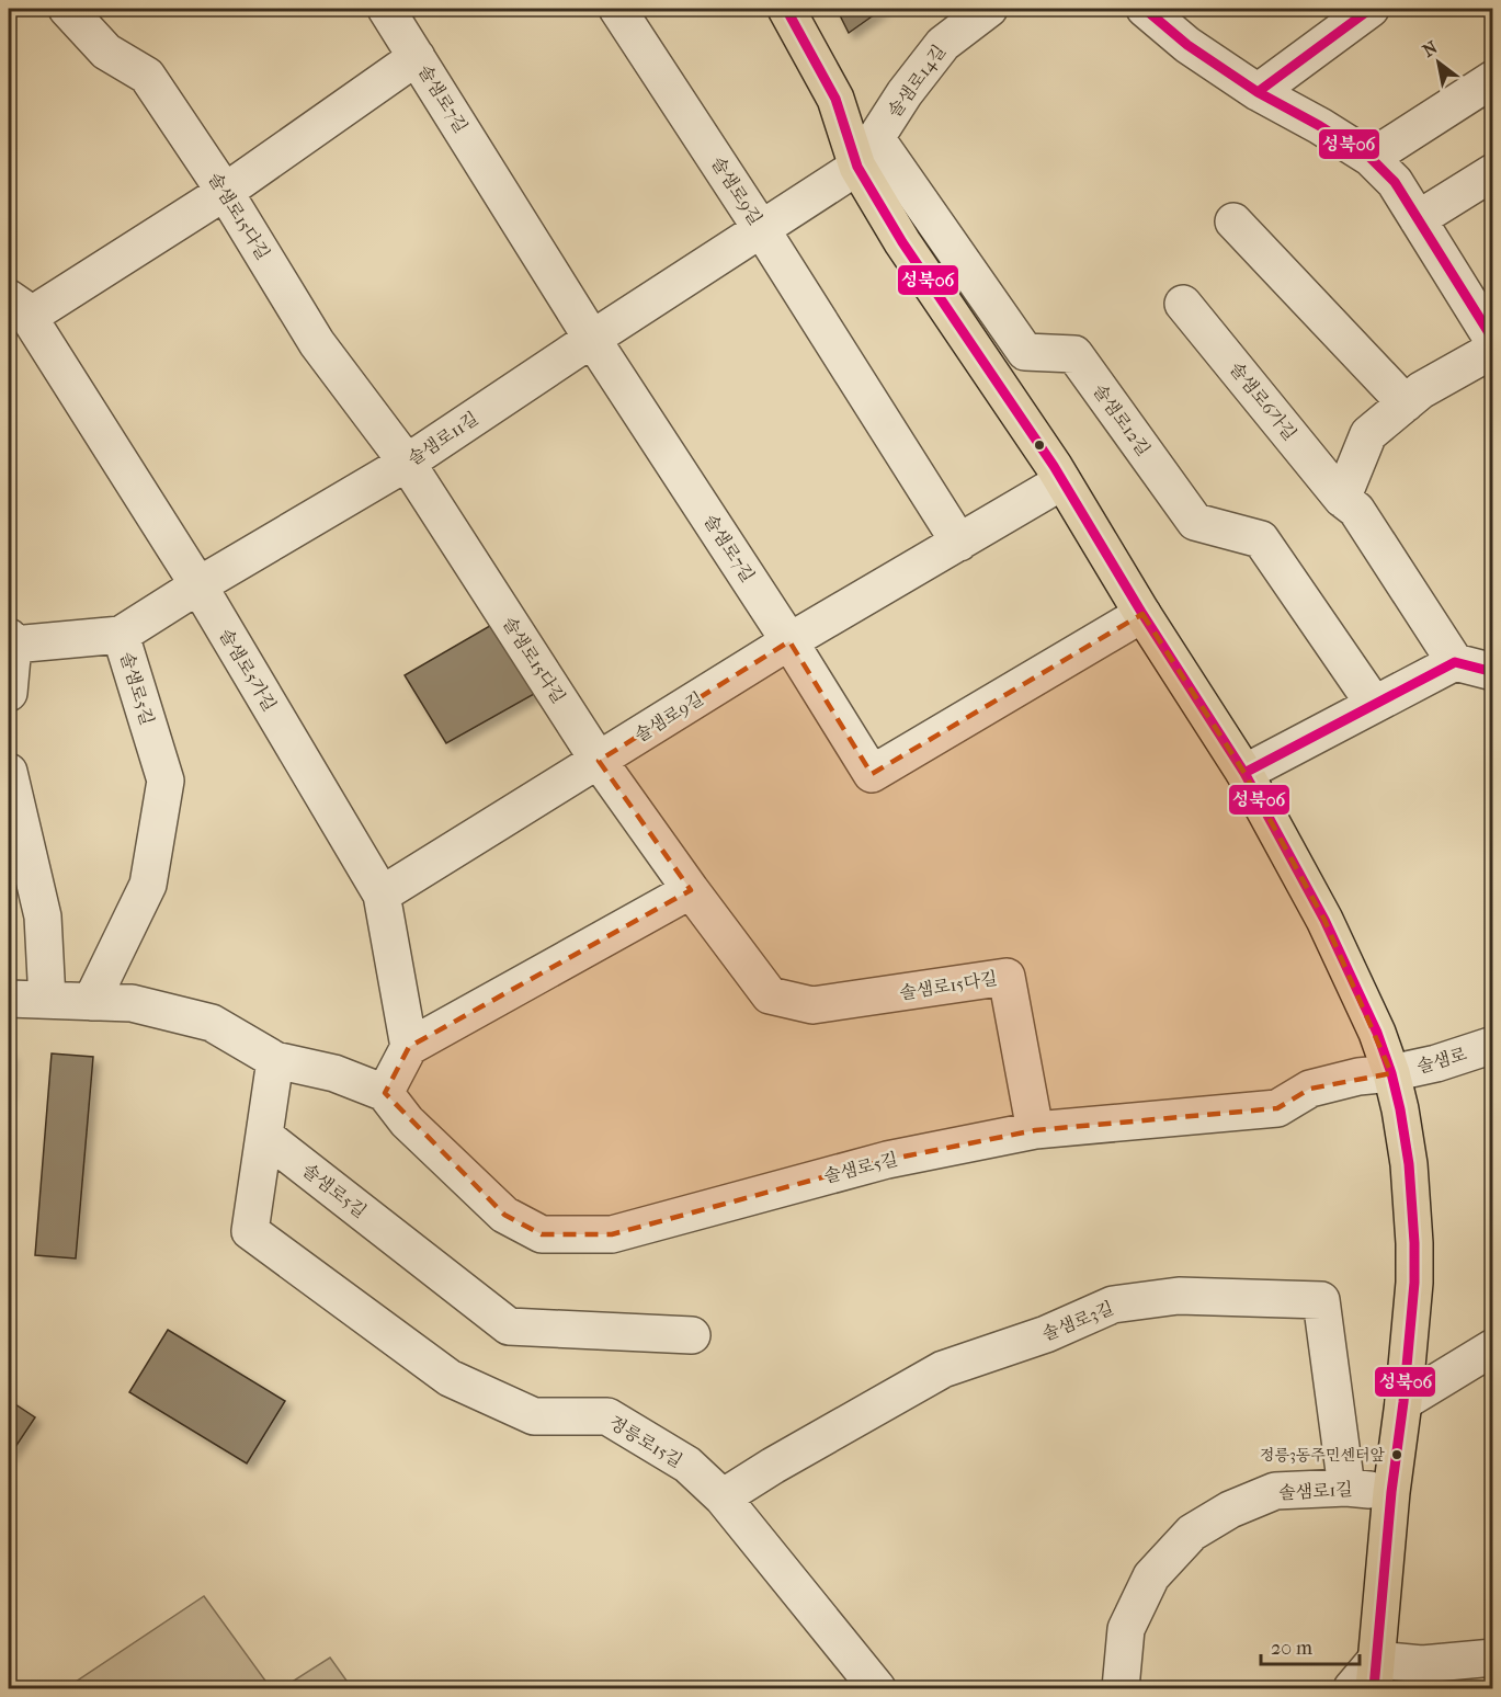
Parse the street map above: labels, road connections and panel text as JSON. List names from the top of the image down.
{
  "streets": {
    "main road": ["솔샘로"],
    "street": [
      "솔샘로14길",
      "솔샘로7길",
      "솔샘로9길",
      "솔샘로15다길",
      "솔샘로6가길",
      "솔샘로12길",
      "솔샘로11길",
      "솔샘로5가길",
      "솔샘로5길",
      "솔샘로3길",
      "정릉로15길",
      "솔샘로1길"
    ]
  },
  "crossings": [
    ["솔샘로14길", "솔샘로12길"],
    ["솔샘로14길", "솔샘로11길"],
    ["솔샘로14길", "솔샘로"],
    ["솔샘로7길", "솔샘로9길"],
    ["솔샘로7길", "솔샘로15다길"],
    ["솔샘로7길", "솔샘로11길"],
    ["솔샘로7길", "솔샘로5가길"],
    ["솔샘로7길", "솔샘로"],
    ["솔샘로9길", "솔샘로15다길"],
    ["솔샘로9길", "솔샘로11길"],
    ["솔샘로9길", "솔샘로5가길"],
    ["솔샘로9길", "솔샘로"],
    ["솔샘로15다길", "솔샘로11길"],
    ["솔샘로15다길", "솔샘로5가길"],
    ["솔샘로15다길", "솔샘로5길"],
    ["솔샘로12길", "솔샘로11길"],
    ["솔샘로12길", "솔샘로"],
    ["솔샘로11길", "솔샘로5가길"],
    ["솔샘로11길", "솔샘로5길"],
    ["솔샘로11길", "솔샘로"],
    ["솔샘로5길", "솔샘로"],
    ["솔샘로5길", "정릉로15길"],
    ["솔샘로", "솔샘로1길"],
    ["솔샘로3길", "정릉로15길"],
    ["솔샘로3길", "솔샘로1길"]
  ],
  "places": ["정릉3동주민센터앞"],
  "lines": ["transit line 성북06"],
  "scale_bar": "20 m",
  "north": "top left"
}
